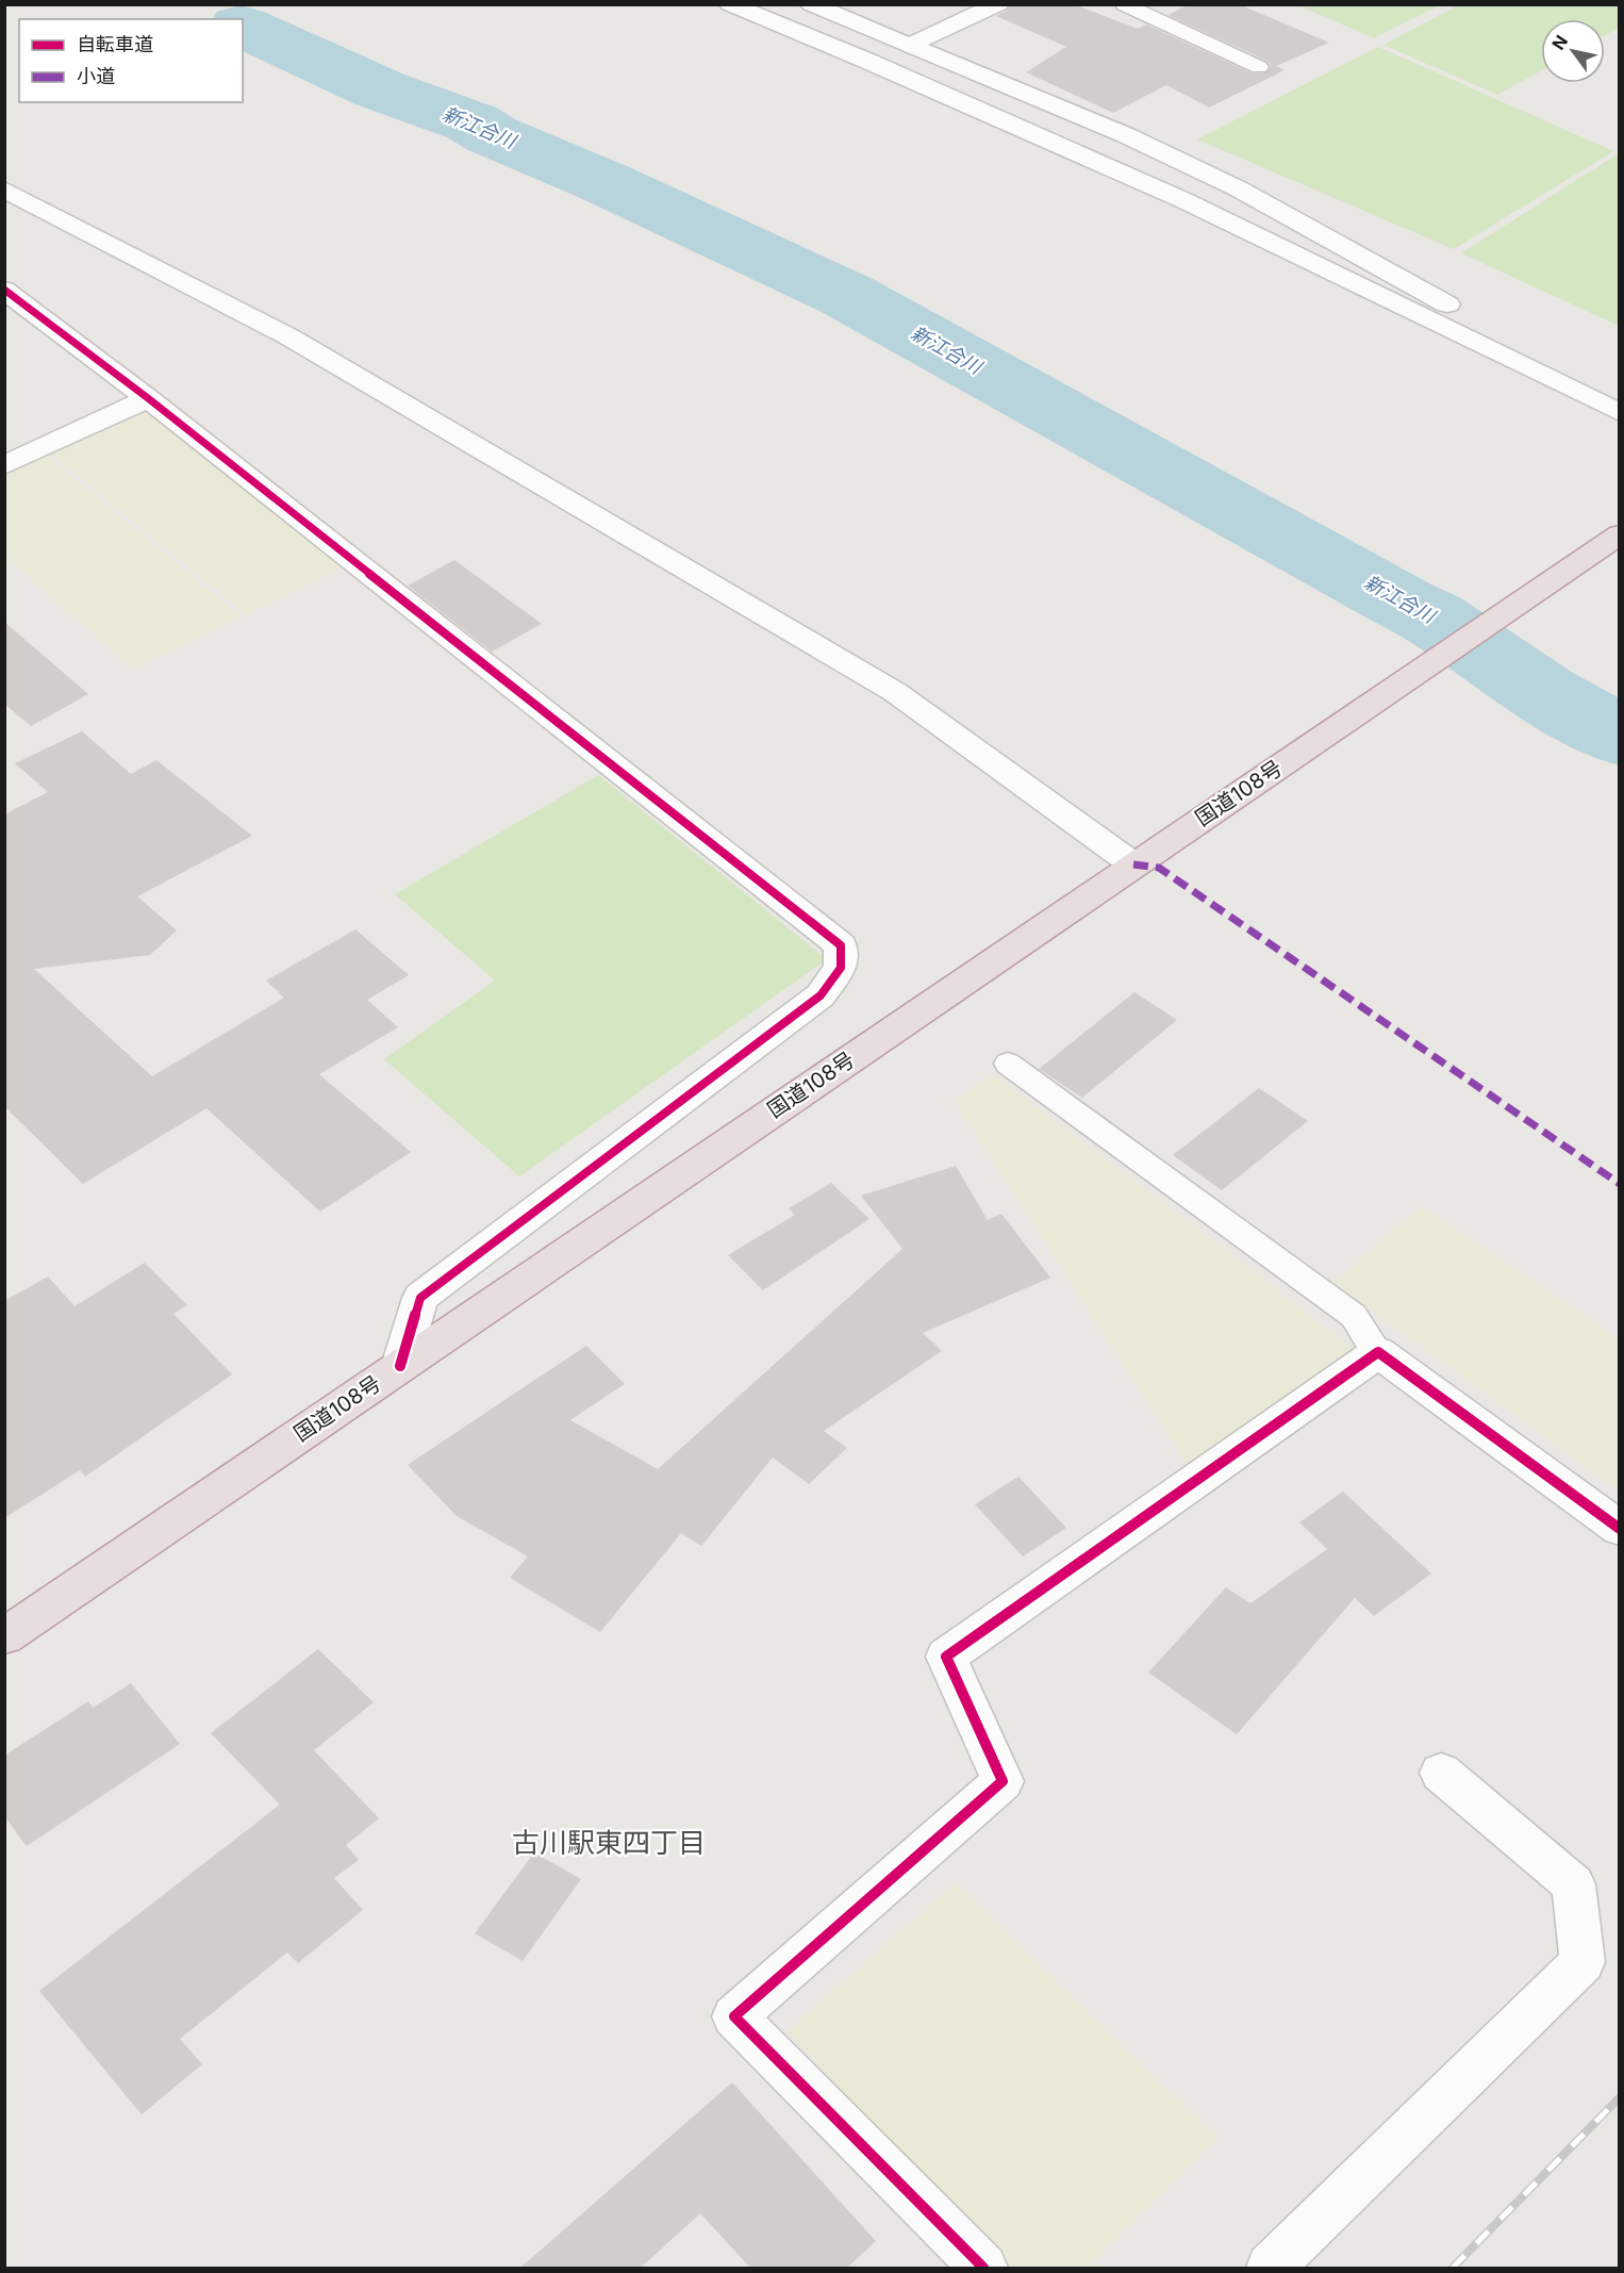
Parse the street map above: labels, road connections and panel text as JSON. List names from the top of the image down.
{
  "streets": {
    "highway": ["国道108号"]
  },
  "districts": ["古川駅東四丁目"],
  "water": ["新江合川"],
  "legend": ["自転車道", "小道"],
  "north": "top left"
}
